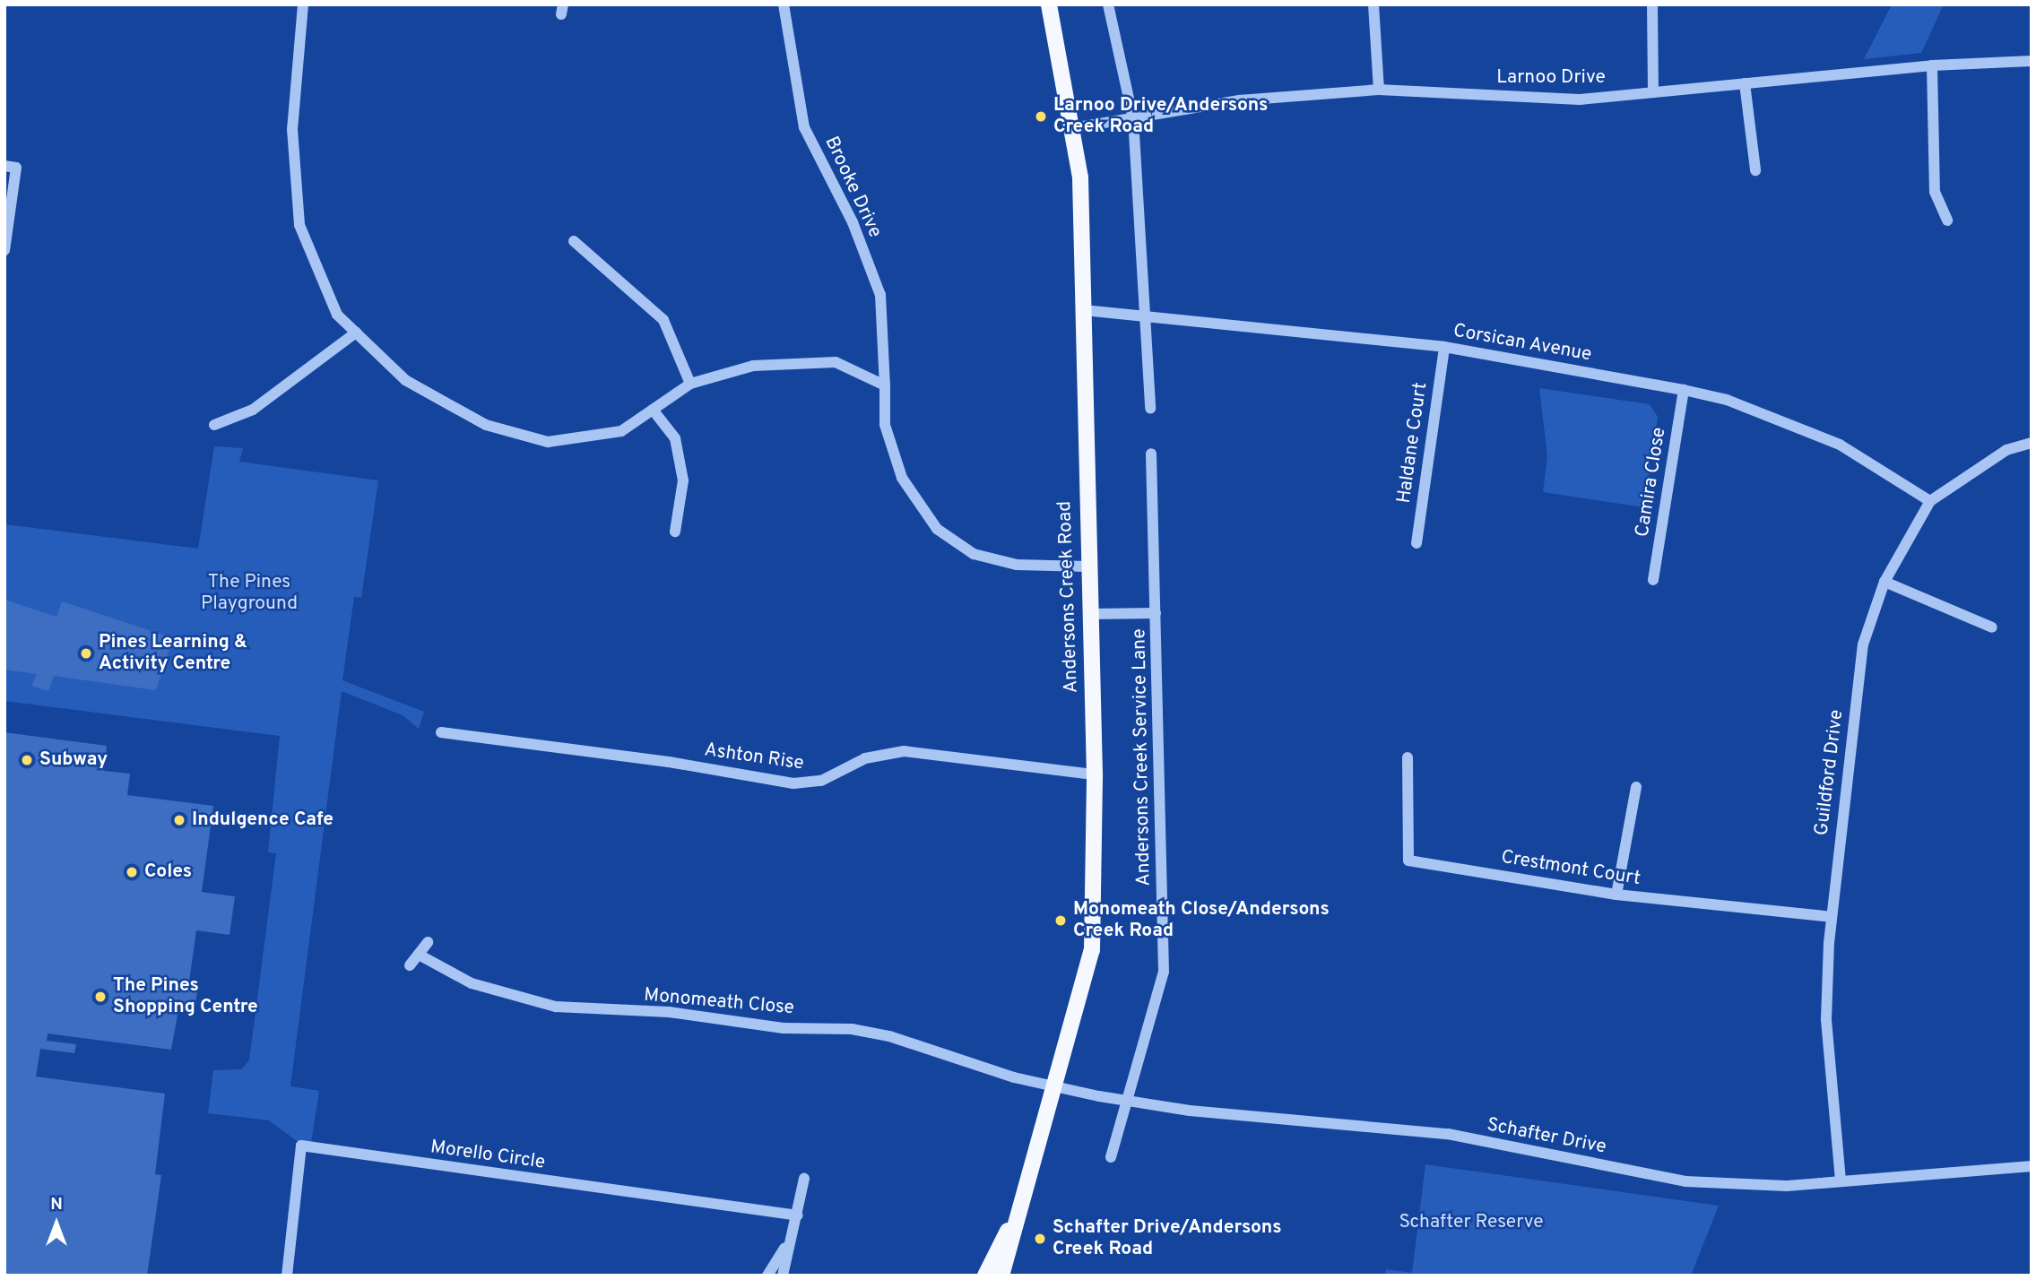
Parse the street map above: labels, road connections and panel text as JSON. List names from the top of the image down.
{
  "streets": {
    "main road": ["Andersons Creek Road"],
    "street": [
      "Larnoo Drive",
      "Brooke Drive",
      "Corsican Avenue",
      "Haldane Court",
      "Camira Close",
      "Ashton Rise",
      "Andersons Creek Service Lane",
      "Guildford Drive",
      "Crestmont Court",
      "Monomeath Close",
      "Schafter Drive",
      "Morello Circle"
    ]
  },
  "crossings": [
    ["Larnoo Drive", "Andersons Creek Road"],
    ["Brooke Drive", "Andersons Creek Road"],
    ["Corsican Avenue", "Haldane Court"],
    ["Corsican Avenue", "Camira Close"],
    ["Corsican Avenue", "Andersons Creek Road"],
    ["Corsican Avenue", "Guildford Drive"],
    ["Andersons Creek Road", "Ashton Rise"],
    ["Andersons Creek Road", "Andersons Creek Service Lane"],
    ["Andersons Creek Road", "Monomeath Close"],
    ["Andersons Creek Road", "Schafter Drive"],
    ["Andersons Creek Service Lane", "Schafter Drive"],
    ["Guildford Drive", "Crestmont Court"],
    ["Guildford Drive", "Schafter Drive"],
    ["Monomeath Close", "Schafter Drive"]
  ],
  "parks": ["The Pines Playground", "Schafter Reserve"],
  "places": [
    "Larnoo Drive/Andersons Creek Road",
    "Pines Learning & Activity Centre",
    "Subway",
    "Indulgence Cafe",
    "Coles",
    "Monomeath Close/Andersons Creek Road",
    "The Pines Shopping Centre",
    "Schafter Drive/Andersons Creek Road"
  ],
  "north": "top"
}
